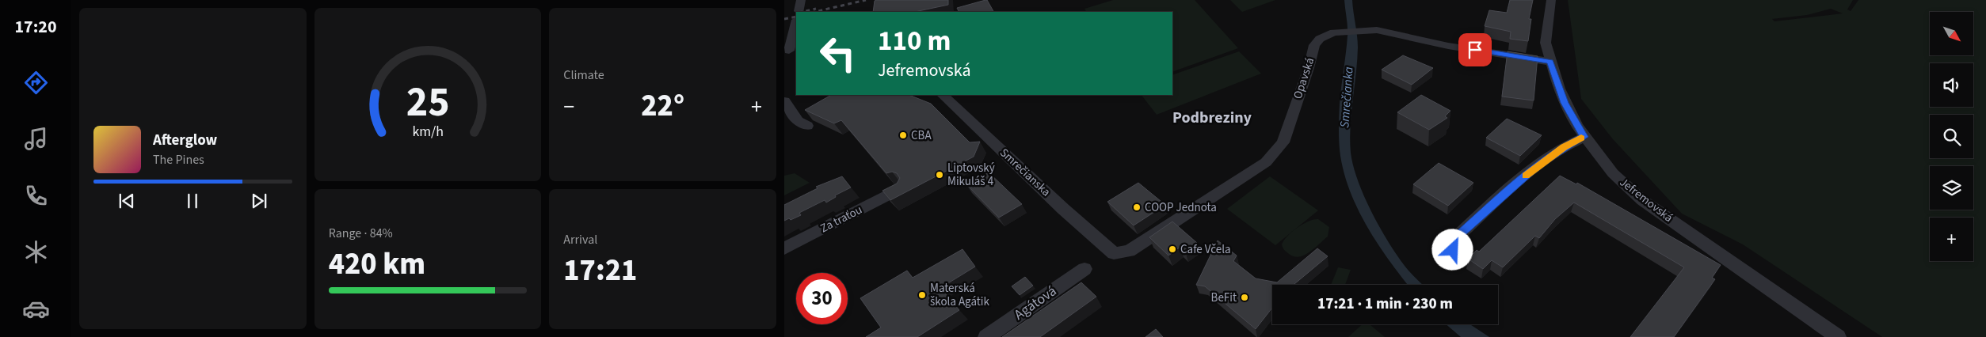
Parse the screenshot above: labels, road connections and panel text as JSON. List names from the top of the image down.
{
  "streets": {
    "street": [
      "Opavská",
      "Smrečianska",
      "Jefremovská",
      "Za traťou",
      "Agátová"
    ]
  },
  "crossings": [
    ["Opavská", "Smrečianska"],
    ["Opavská", "Jefremovská"]
  ],
  "districts": ["Podbreziny"],
  "water": ["Smrečianka"],
  "places": [
    "CBA",
    "Liptovský Mikuláš 4",
    "COOP Jednota",
    "Cafe Včela",
    "Materská škola Agátik",
    "BeFit"
  ],
  "north": "bottom right",
  "page": {
    "tabs": "17:20",
    "tile": [
      "Climate",
      ["Range · 84%", "420 km"],
      ["Arrival", "17:21"]
    ],
    "map_buttons": "+",
    "turn": ["110 m", "Jefremovská"],
    "heat": ["−", "22°", "+"],
    "song": ["Afterglow", "The Pines"],
    "limit": "30",
    "trip": "17:21 · 1 min · 230 m",
    "gauge": ["25", "km/h"]
  }
}
